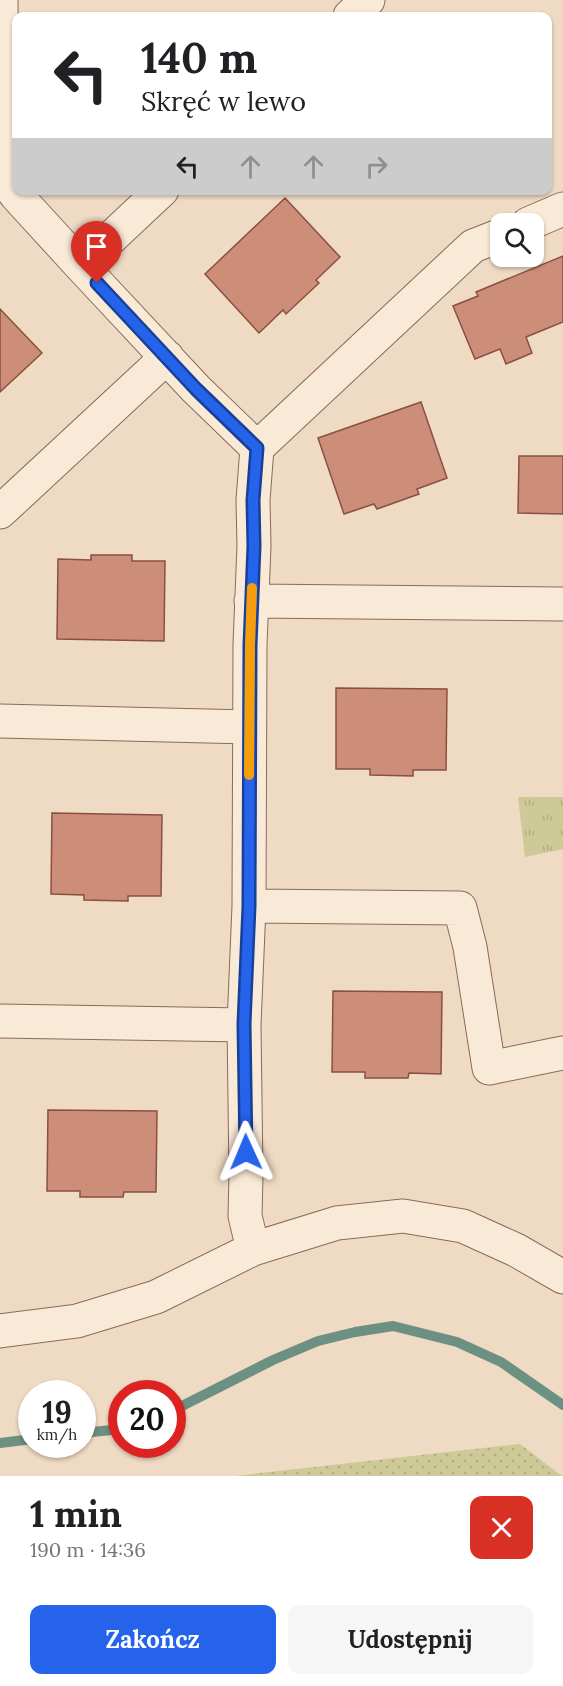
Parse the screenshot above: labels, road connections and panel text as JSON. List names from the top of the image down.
{
  "page": {
    "turn": ["140 m", "Skręć w lewo"],
    "speed": "19 km/h",
    "limit": "20",
    "heading": ["1 min", "190 m · 14:36"],
    "buttons": ["Zakończ", "Udostępnij"]
  }
}
